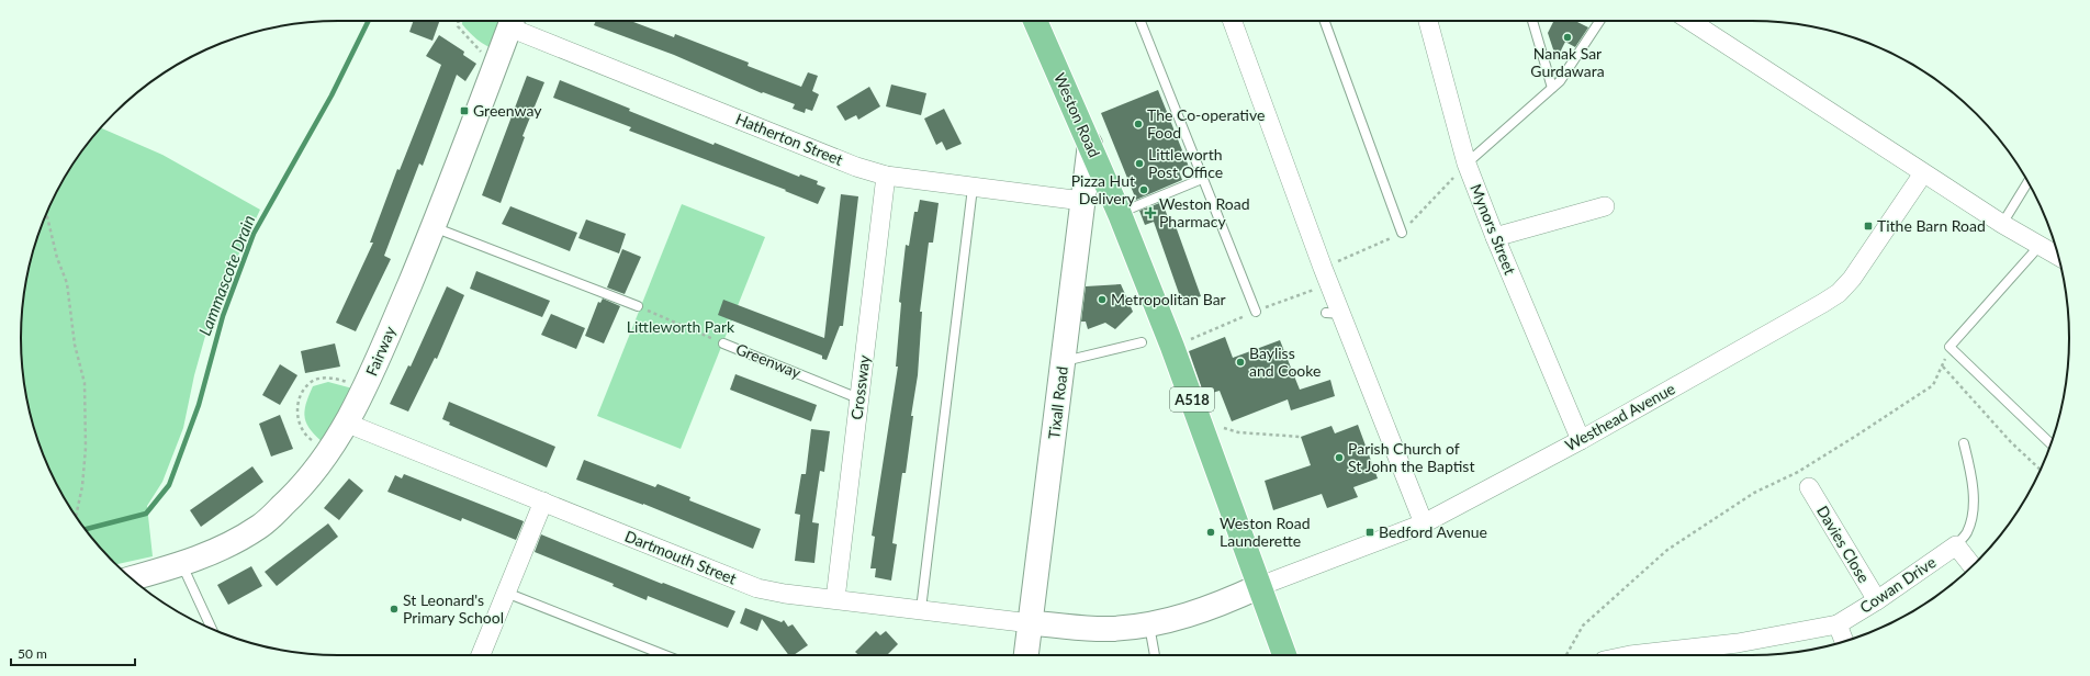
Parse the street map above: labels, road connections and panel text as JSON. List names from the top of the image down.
{
  "streets": {
    "highway": ["Weston Road", "A518"],
    "street": [
      "Hatherton Street",
      "Mynors Street",
      "Fairway",
      "Crossway",
      "Tixall Road",
      "Westhead Avenue",
      "Davies Close",
      "Dartmouth Street",
      "Cowan Drive"
    ],
    "lane": ["Greenway"]
  },
  "crossings": [
    ["Weston Road", "Tixall Road"],
    ["Weston Road", "Westhead Avenue"],
    ["Hatherton Street", "Fairway"],
    ["Hatherton Street", "Crossway"],
    ["Hatherton Street", "Tixall Road"],
    ["Mynors Street", "Westhead Avenue"],
    ["Fairway", "Dartmouth Street"],
    ["Greenway", "Crossway"],
    ["Crossway", "Dartmouth Street"],
    ["Tixall Road", "Dartmouth Street"],
    ["Davies Close", "Cowan Drive"]
  ],
  "water": ["Lammascote Drain"],
  "parks": ["Littleworth Park"],
  "places": {
    "other": [
      "Nanak Sar Gurdawara",
      "The Co-operative Food",
      "Littleworth Post Office",
      "Pizza Hut Delivery",
      "Metropolitan Bar",
      "Bayliss and Cooke",
      "Parish Church of St John the Baptist",
      "Weston Road Launderette",
      "St Leonard's Primary School"
    ],
    "transit": ["Greenway", "Tithe Barn Road", "Bedford Avenue"],
    "health": ["Weston Road Pharmacy"]
  },
  "scale_bar": "50 m"
}
